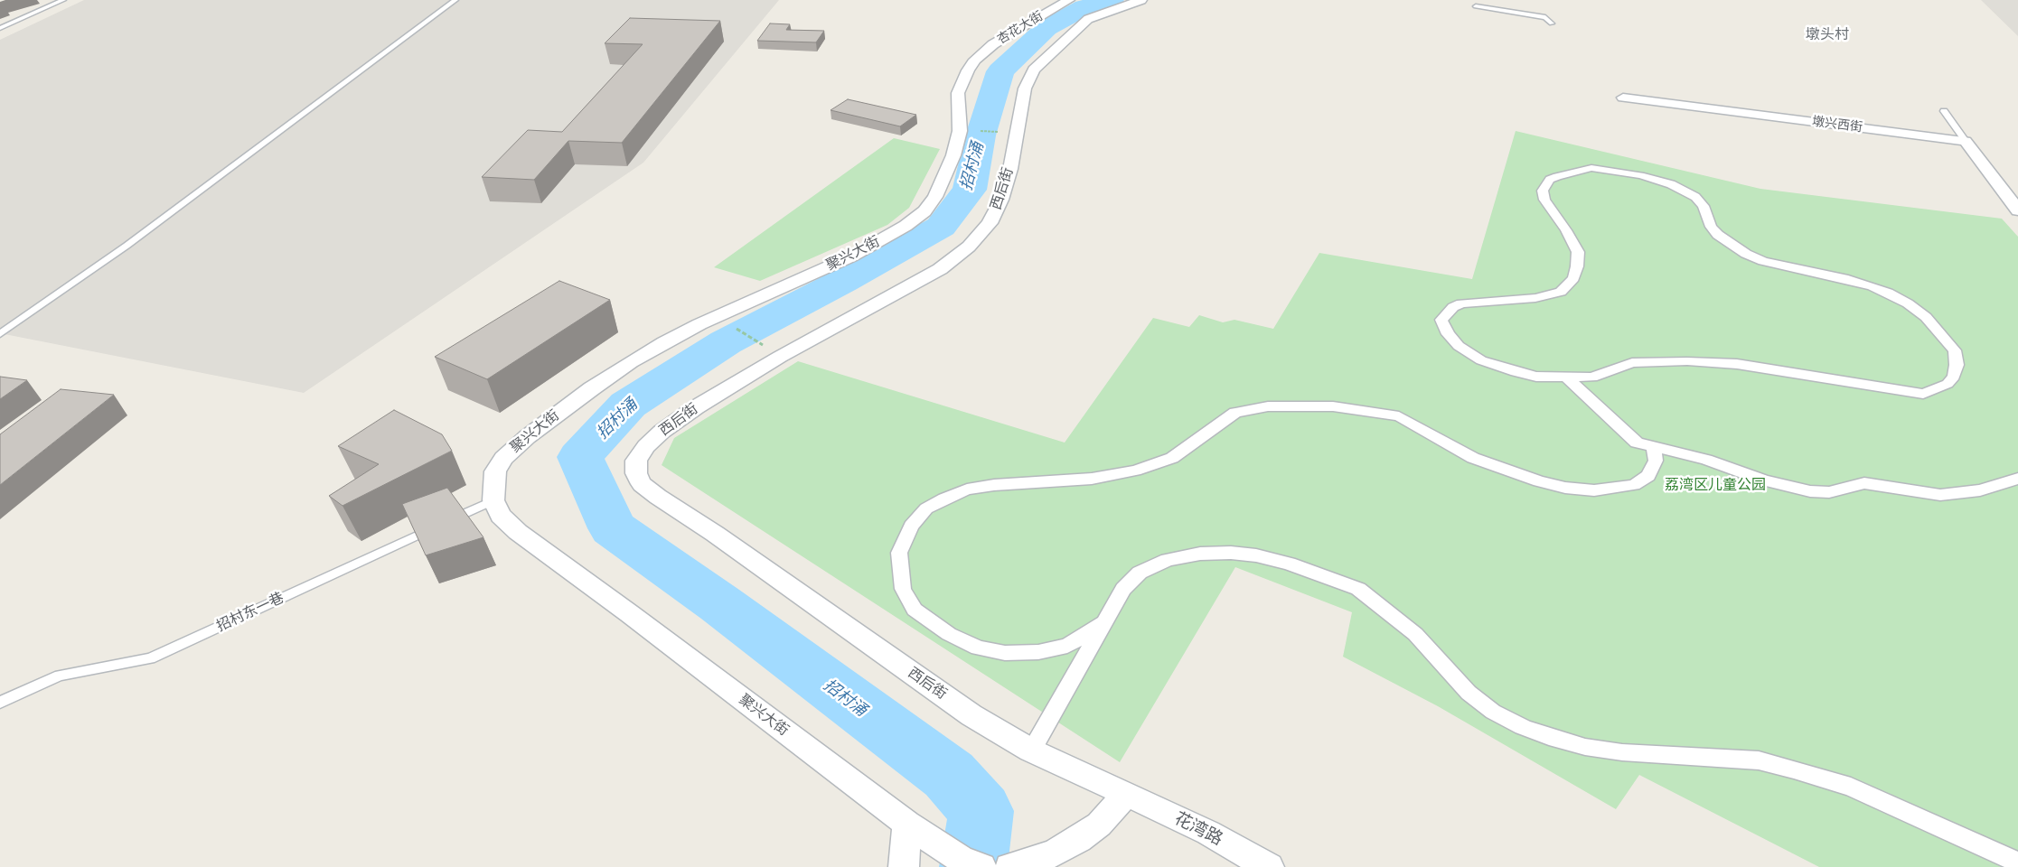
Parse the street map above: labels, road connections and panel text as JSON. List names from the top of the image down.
{
  "streets": {
    "street": [
      "杏花大街",
      "墩兴西街",
      "西后街",
      "聚兴大街",
      "花湾路"
    ],
    "lane": ["招村东一巷"]
  },
  "crossings": [
    ["杏花大街", "聚兴大街"],
    ["西后街", "花湾路"],
    ["聚兴大街", "招村东一巷"]
  ],
  "districts": ["墩头村"],
  "water": ["招村涌"],
  "parks": ["荔湾区儿童公园"]
}
